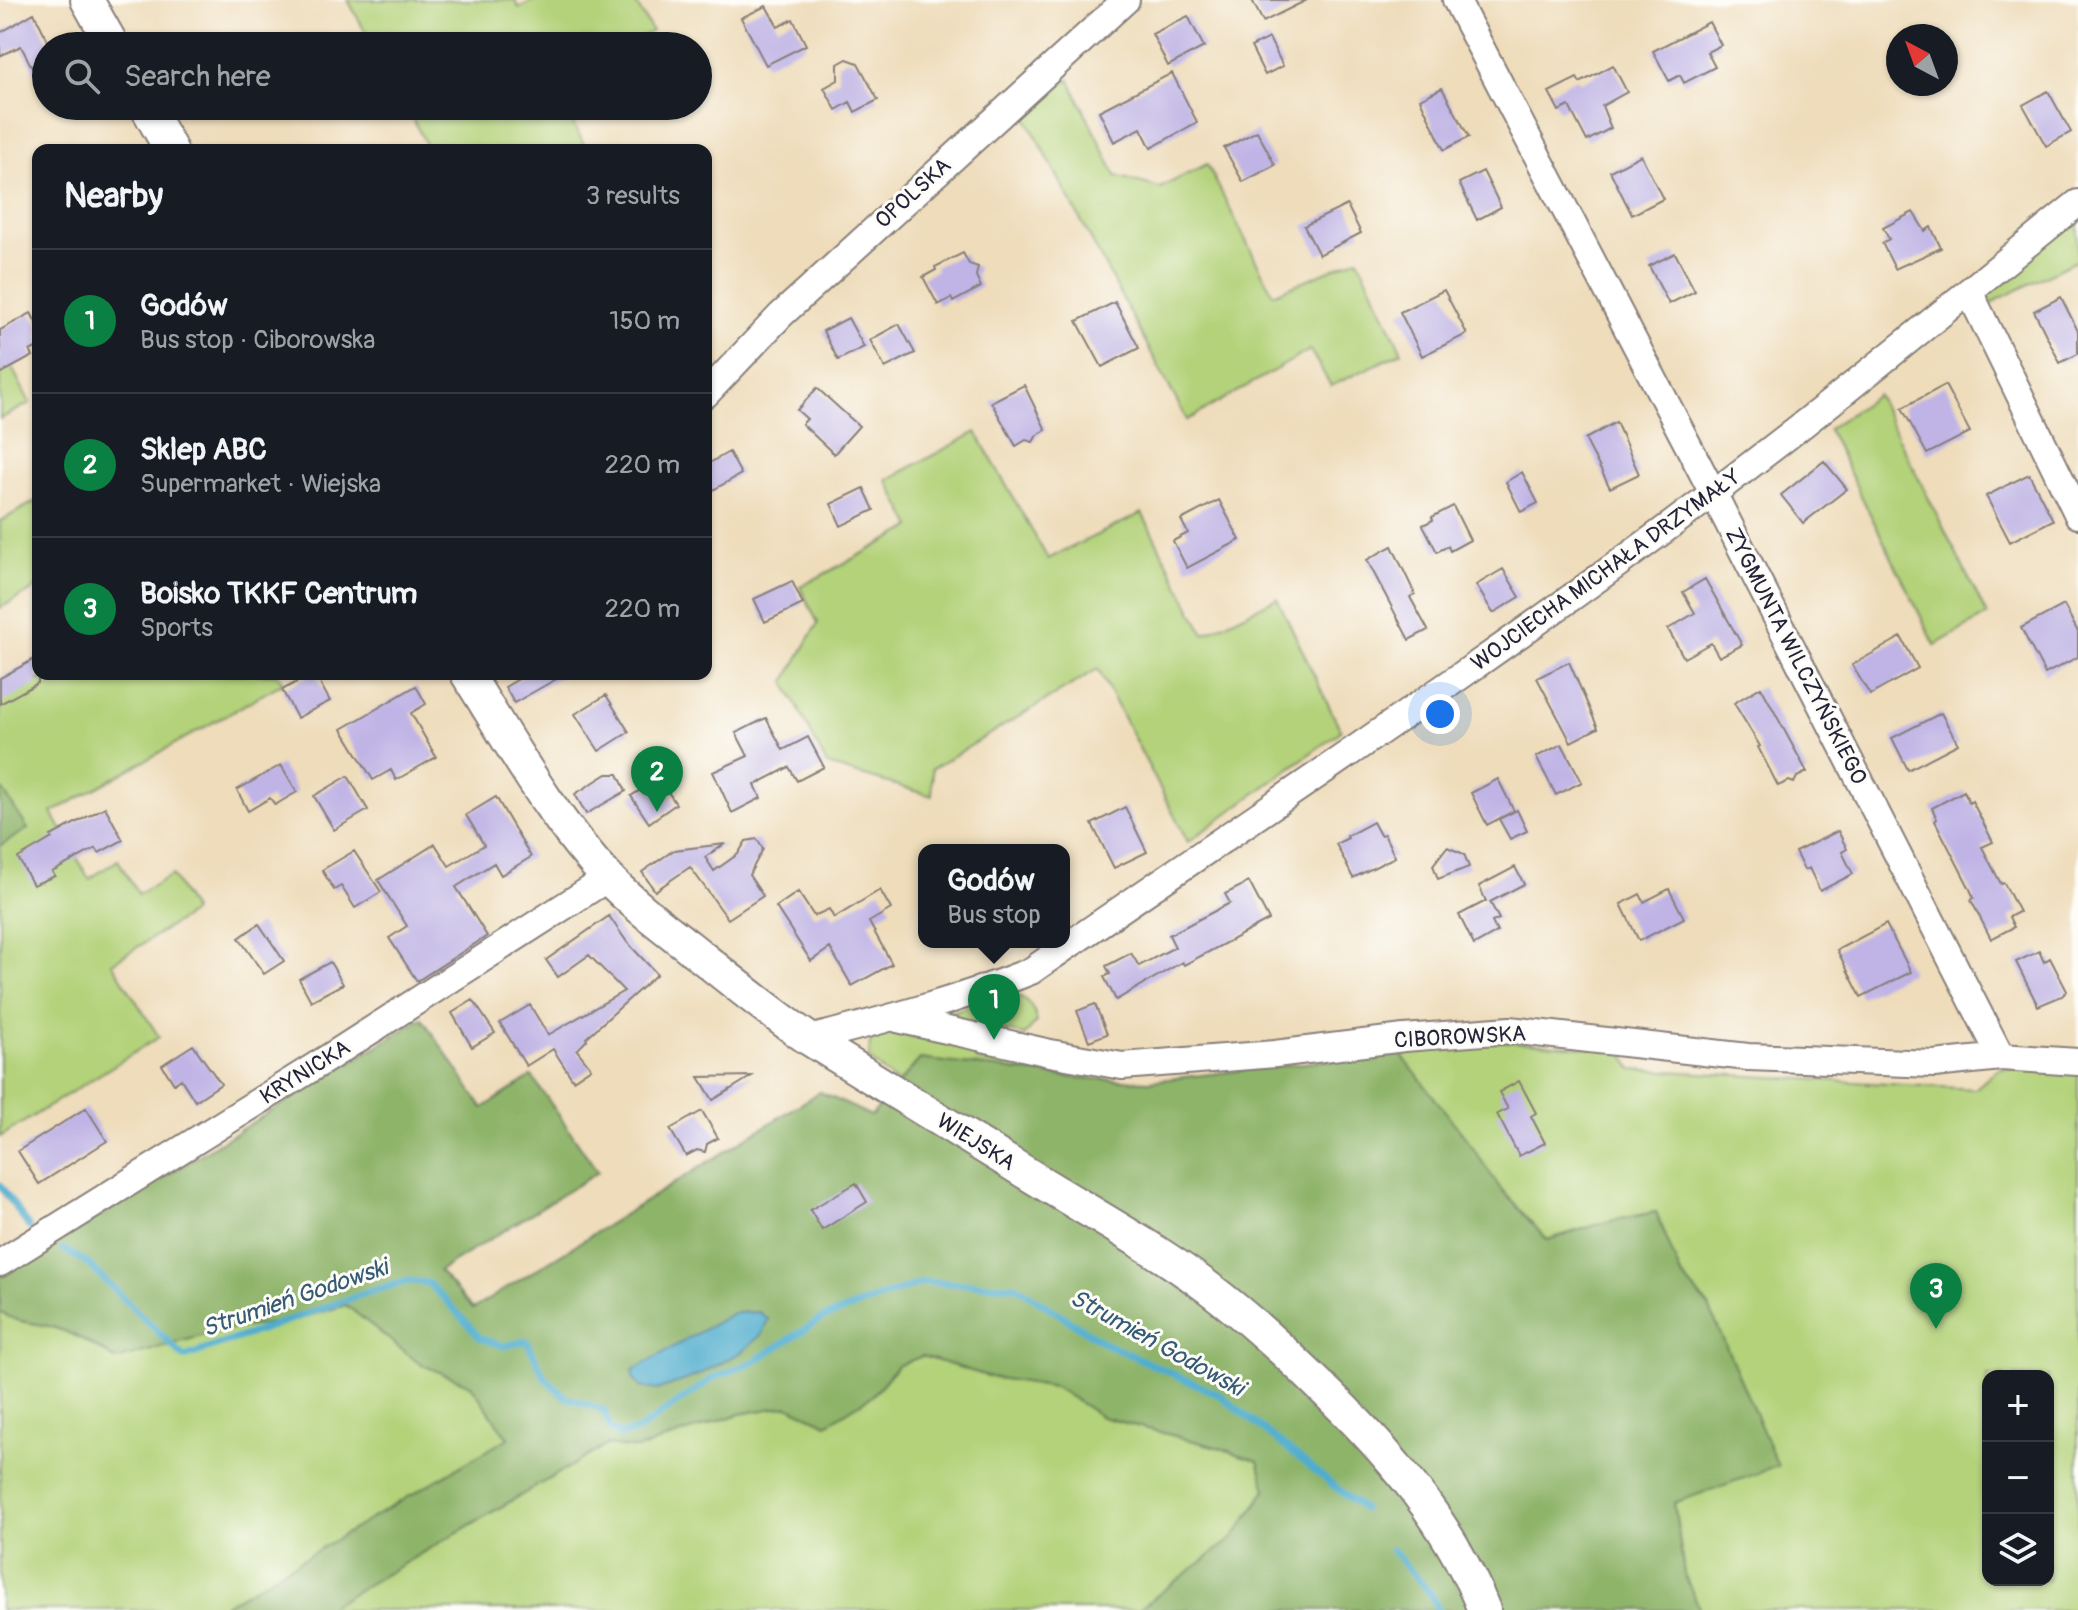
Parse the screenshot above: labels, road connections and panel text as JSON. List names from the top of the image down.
{
  "streets": {
    "street": [
      "OPOLSKA",
      "WOJCIECHA MICHAŁA DRZYMAŁY",
      "ZYGMUNTA WILCZYŃSKIEGO",
      "CIBOROWSKA",
      "KRYNICKA",
      "WIEJSKA"
    ]
  },
  "crossings": [
    ["WOJCIECHA MICHAŁA DRZYMAŁY", "ZYGMUNTA WILCZYŃSKIEGO"],
    ["WOJCIECHA MICHAŁA DRZYMAŁY", "CIBOROWSKA"],
    ["WOJCIECHA MICHAŁA DRZYMAŁY", "WIEJSKA"],
    ["ZYGMUNTA WILCZYŃSKIEGO", "CIBOROWSKA"],
    ["KRYNICKA", "WIEJSKA"]
  ],
  "water": ["Strumień Godowski"],
  "north": "top left",
  "page": {
    "search": "Search here",
    "heading": ["Nearby", "3 results"],
    "list": [
      {
        "mark": "1",
        "name": "Godów",
        "note": "Bus stop · Ciborowska",
        "value": "150 m"
      },
      {
        "mark": "2",
        "name": "Sklep ABC",
        "note": "Supermarket · Wiejska",
        "value": "220 m"
      },
      {
        "mark": "3",
        "name": "Boisko TKKF Centrum",
        "note": "Sports",
        "value": "220 m"
      }
    ],
    "pins": ["2", "1", "3"],
    "popup": ["Godów", "Bus stop"],
    "map_buttons": ["+", "−"]
  }
}
